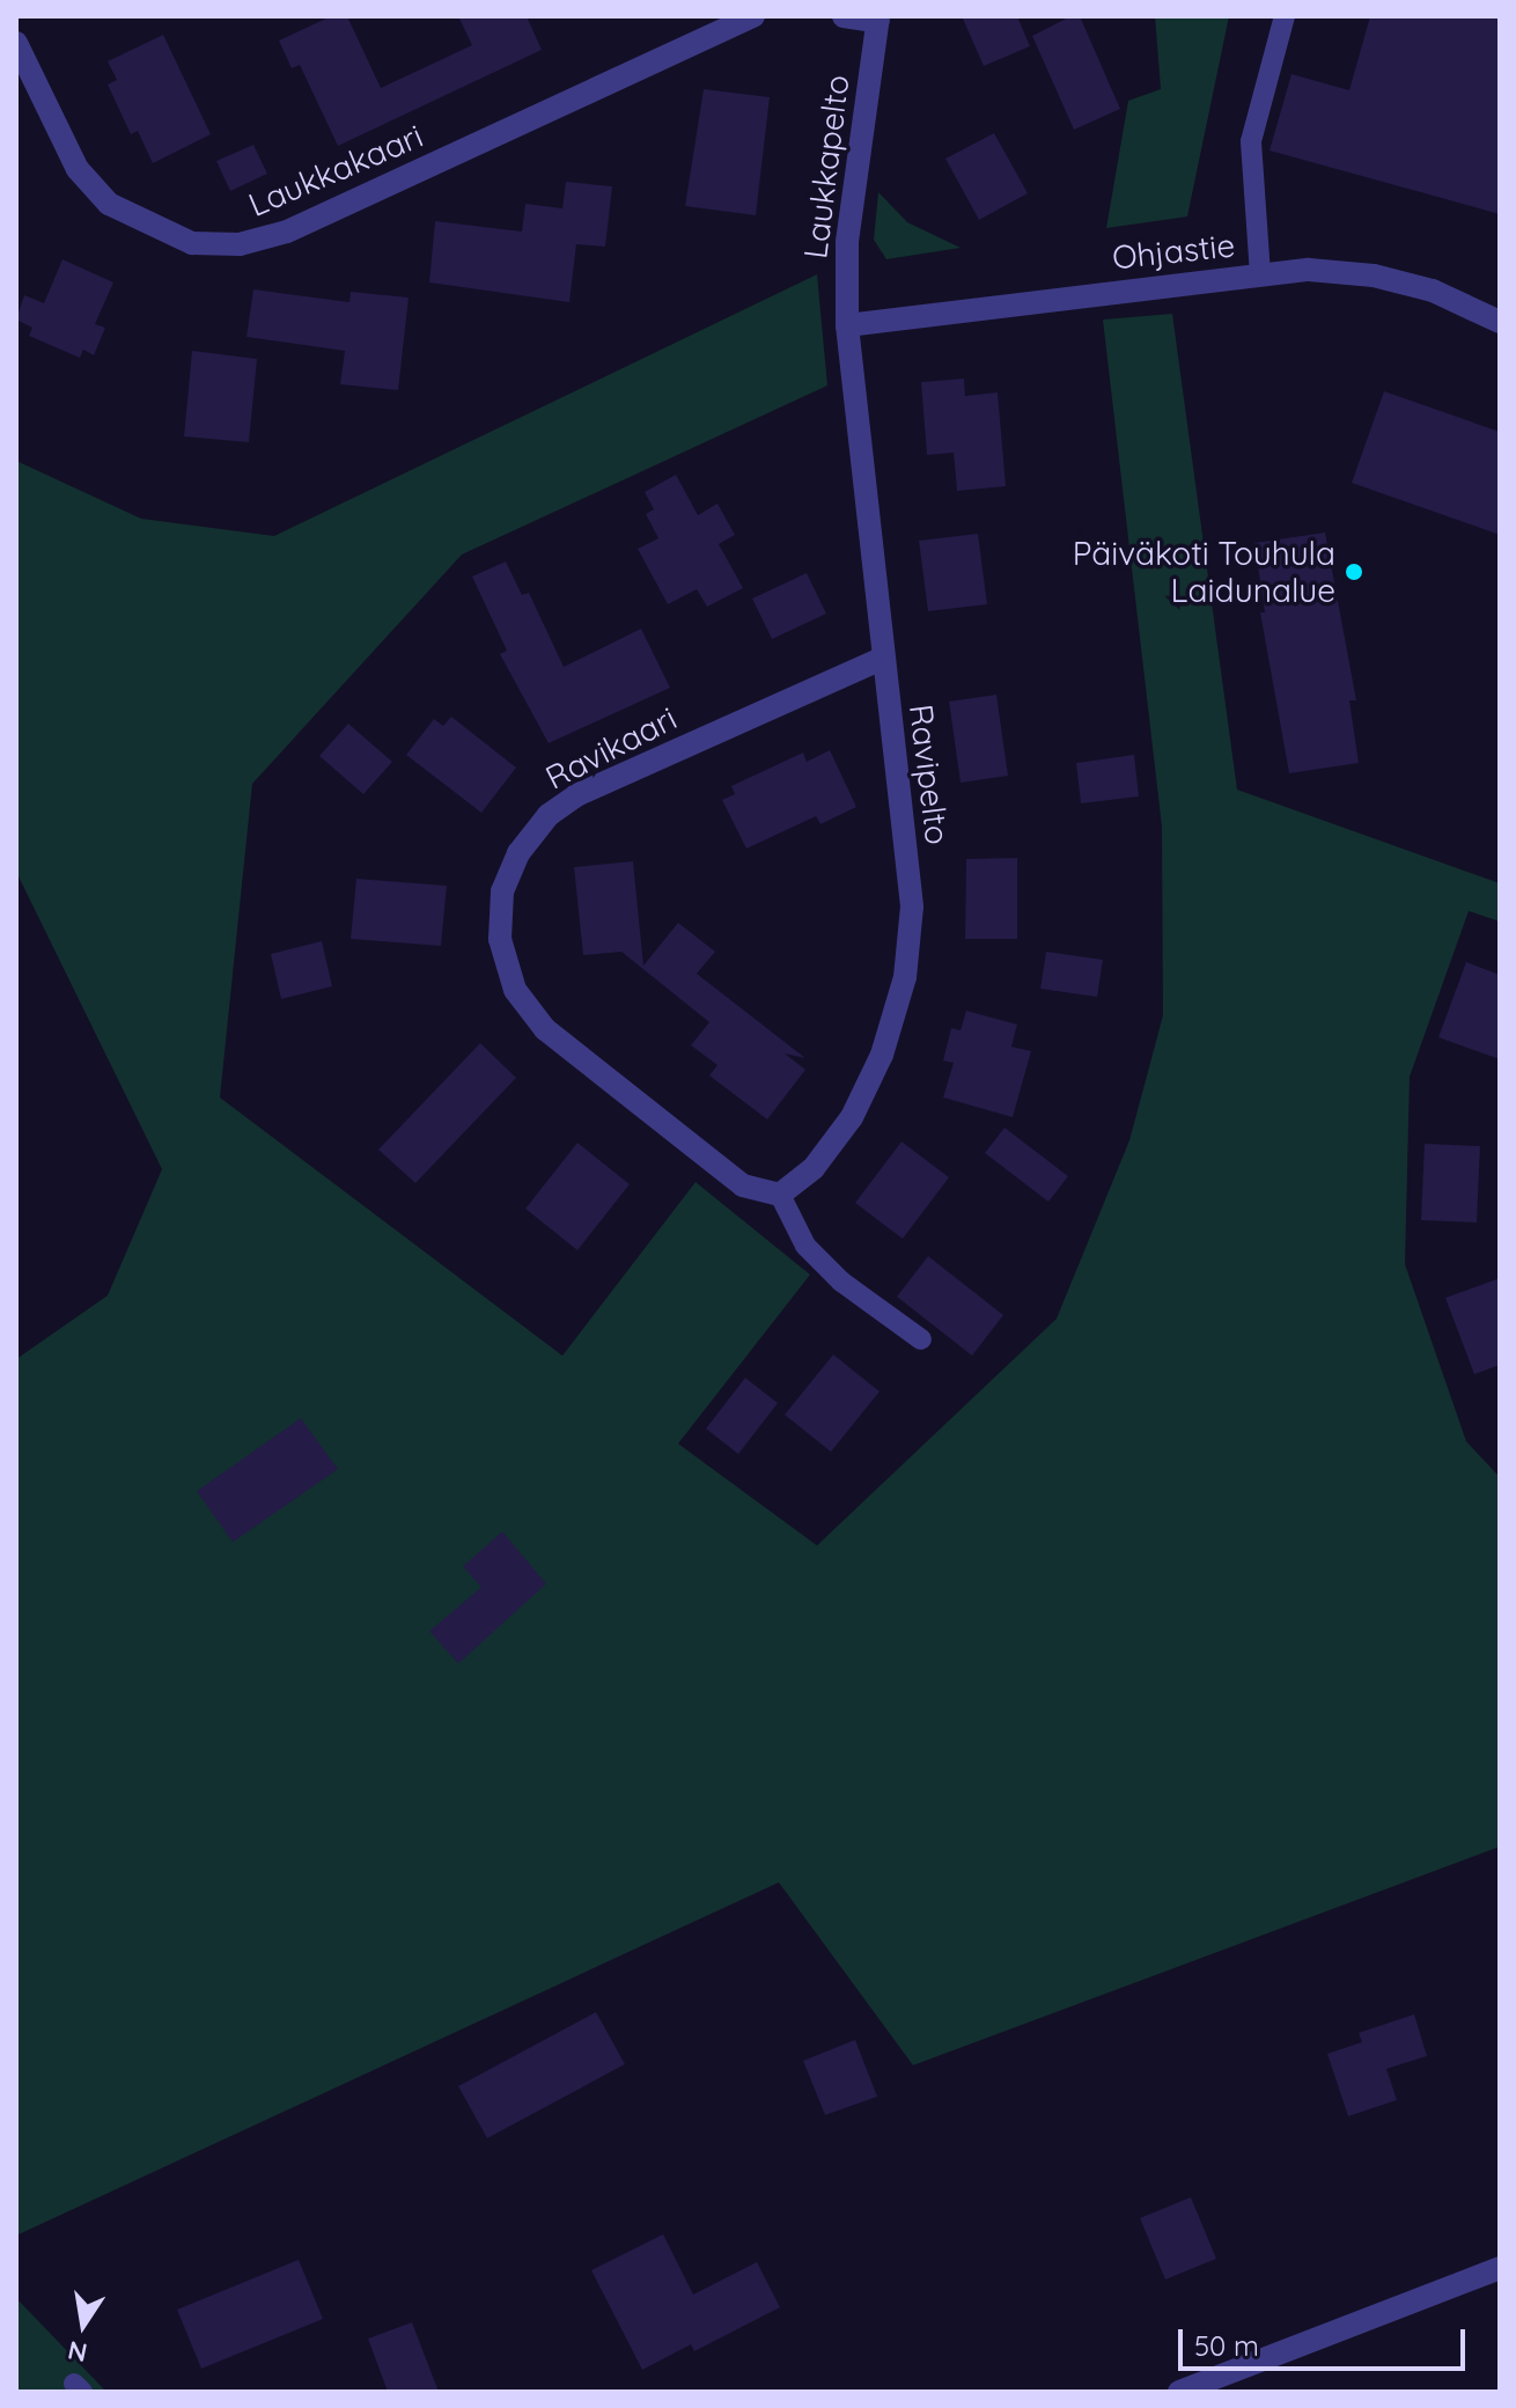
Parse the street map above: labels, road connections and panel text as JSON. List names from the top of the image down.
{
  "streets": {
    "street": [
      "Laukkapelto",
      "Laukkakaari",
      "Ohjastie",
      "Ravikaari",
      "Ravipelto"
    ]
  },
  "crossings": [
    ["Laukkapelto", "Ohjastie"],
    ["Laukkapelto", "Ravipelto"],
    ["Ohjastie", "Ravipelto"],
    ["Ravikaari", "Ravipelto"]
  ],
  "places": ["Päiväkoti Touhula Laidunalue"],
  "scale_bar": "50 m",
  "north": "bottom"
}
